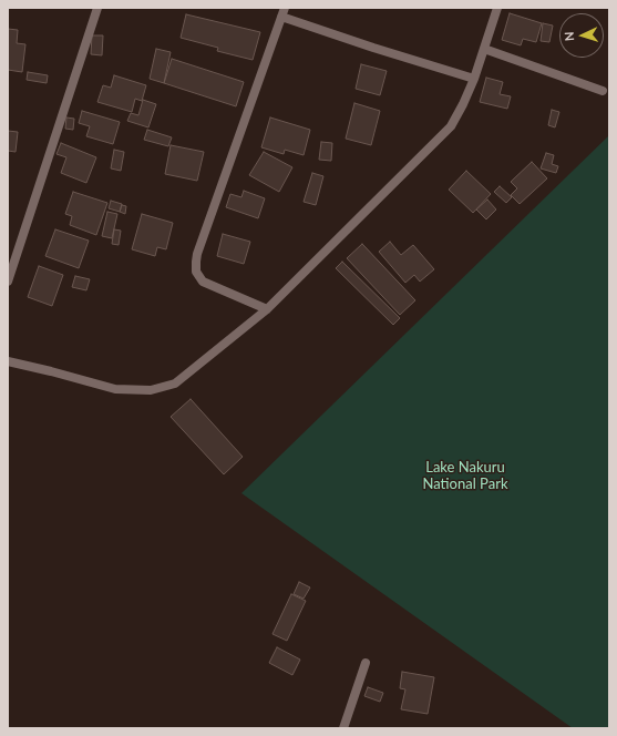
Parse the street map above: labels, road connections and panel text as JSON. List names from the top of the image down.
{
  "parks": ["Lake Nakuru National Park"],
  "north": "left"
}
